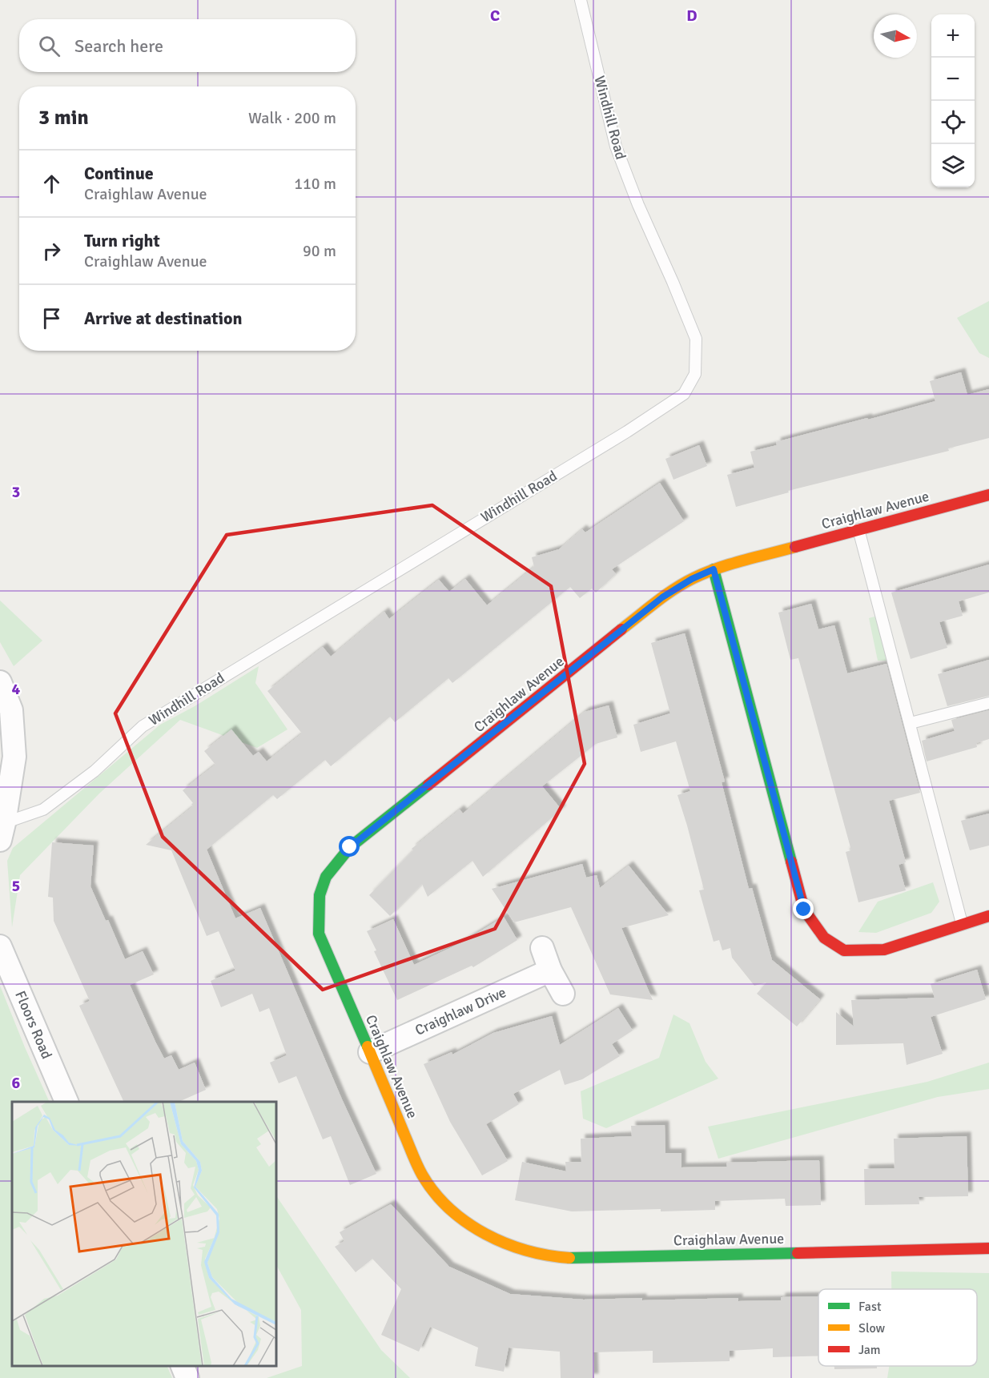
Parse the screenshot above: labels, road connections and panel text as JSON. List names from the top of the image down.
{
  "streets": {
    "street": ["Craighlaw Avenue", "Craighlaw Drive", "Floors Road"],
    "lane": ["Windhill Road"]
  },
  "crossings": [
    ["Craighlaw Avenue", "Craighlaw Drive"]
  ],
  "legend": ["Fast", "Slow", "Jam"],
  "north": "right",
  "page": {
    "map_buttons": ["+", "−"],
    "search": "Search here",
    "heading": ["3 min", "Walk · 200 m"],
    "list": [
      ["Continue", "Craighlaw Avenue", "110 m"],
      ["Turn right", "Craighlaw Avenue", "90 m"],
      "Arrive at destination"
    ]
  },
  "grid": {
    "columns": ["C", "D"],
    "rows": [
      "3",
      "4",
      "5",
      "6"
    ]
  }
}
